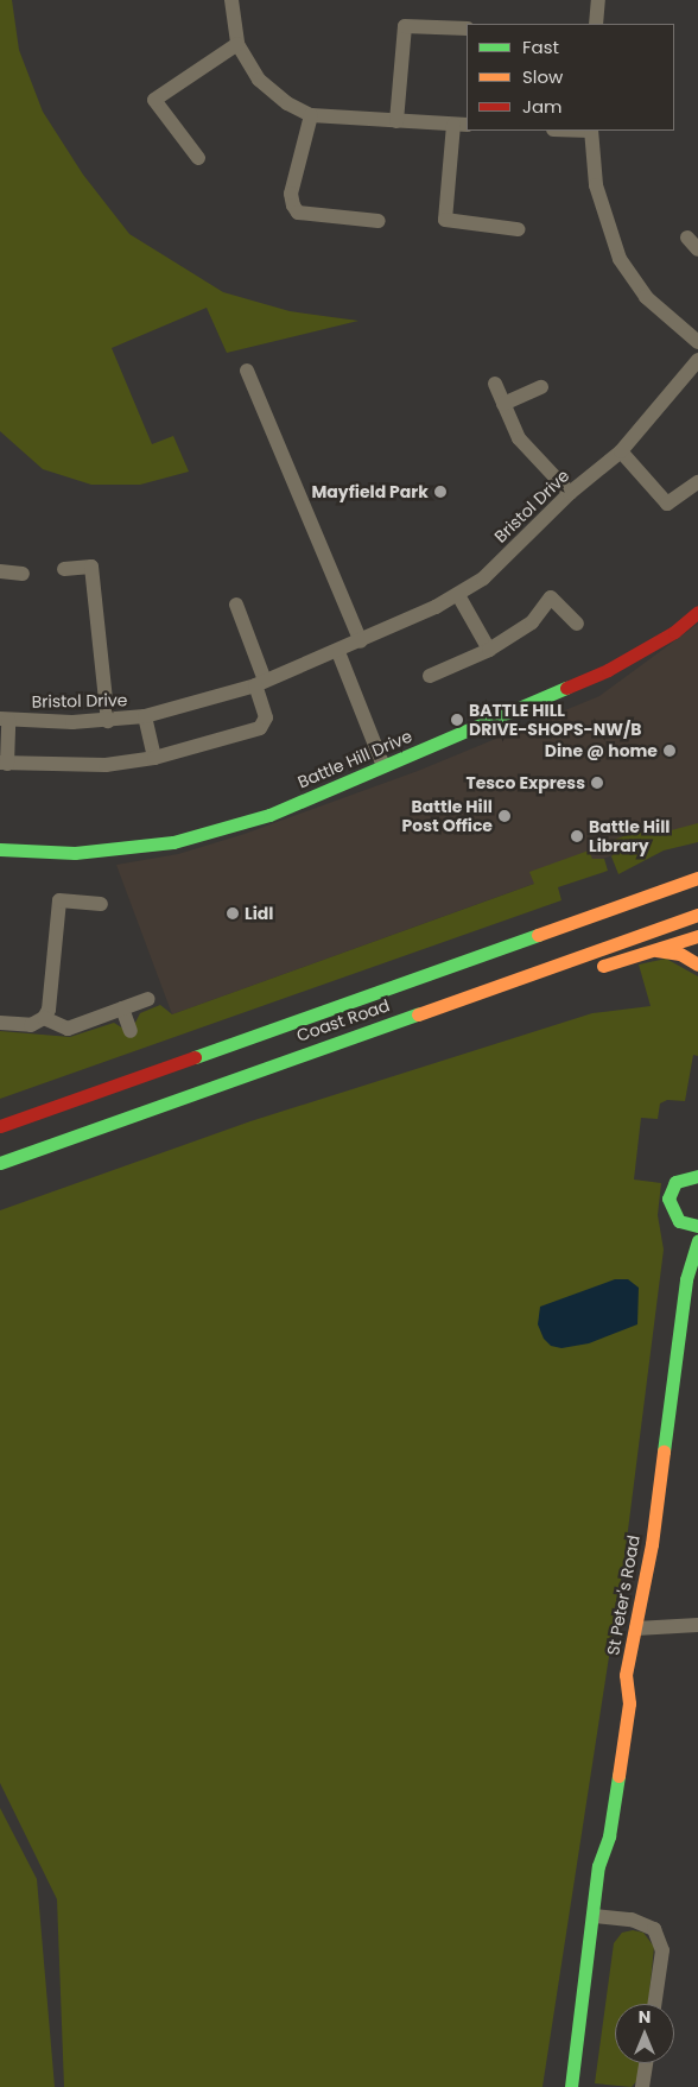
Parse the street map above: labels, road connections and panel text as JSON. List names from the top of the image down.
{
  "streets": {
    "main road": ["Battle Hill Drive", "Coast Road", "St Peter's Road"],
    "street": ["Bristol Drive"]
  },
  "places": [
    "Mayfield Park",
    "BATTLE HILL DRIVE-SHOPS-NW/B",
    "Dine @ home",
    "Tesco Express",
    "Battle Hill Post Office",
    "Battle Hill Library",
    "Lidl"
  ],
  "legend": ["Fast", "Slow", "Jam"],
  "north": "top"
}
